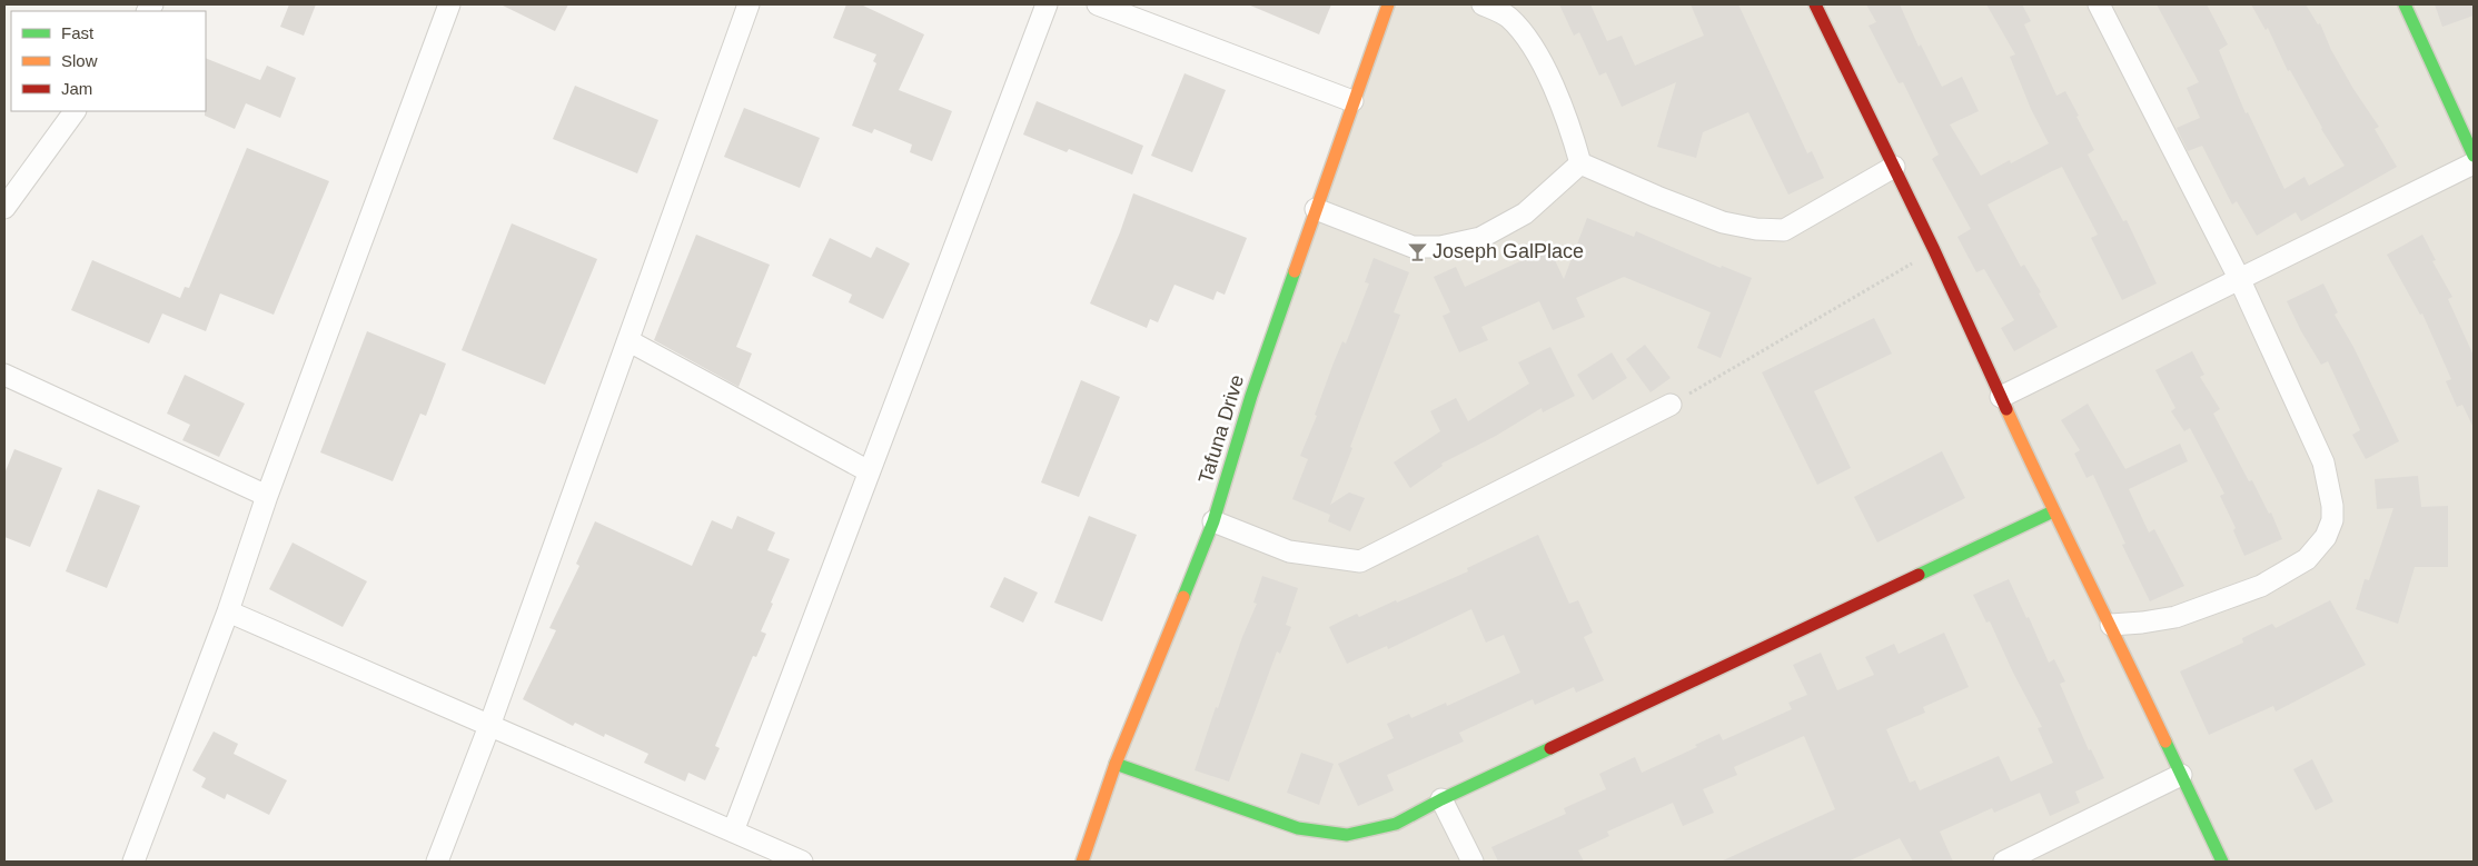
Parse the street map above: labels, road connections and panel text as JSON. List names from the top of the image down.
{
  "streets": {
    "street": ["Tafuna Drive"]
  },
  "places": {
    "bar": ["Joseph GalPlace"]
  },
  "legend": ["Fast", "Slow", "Jam"]
}
